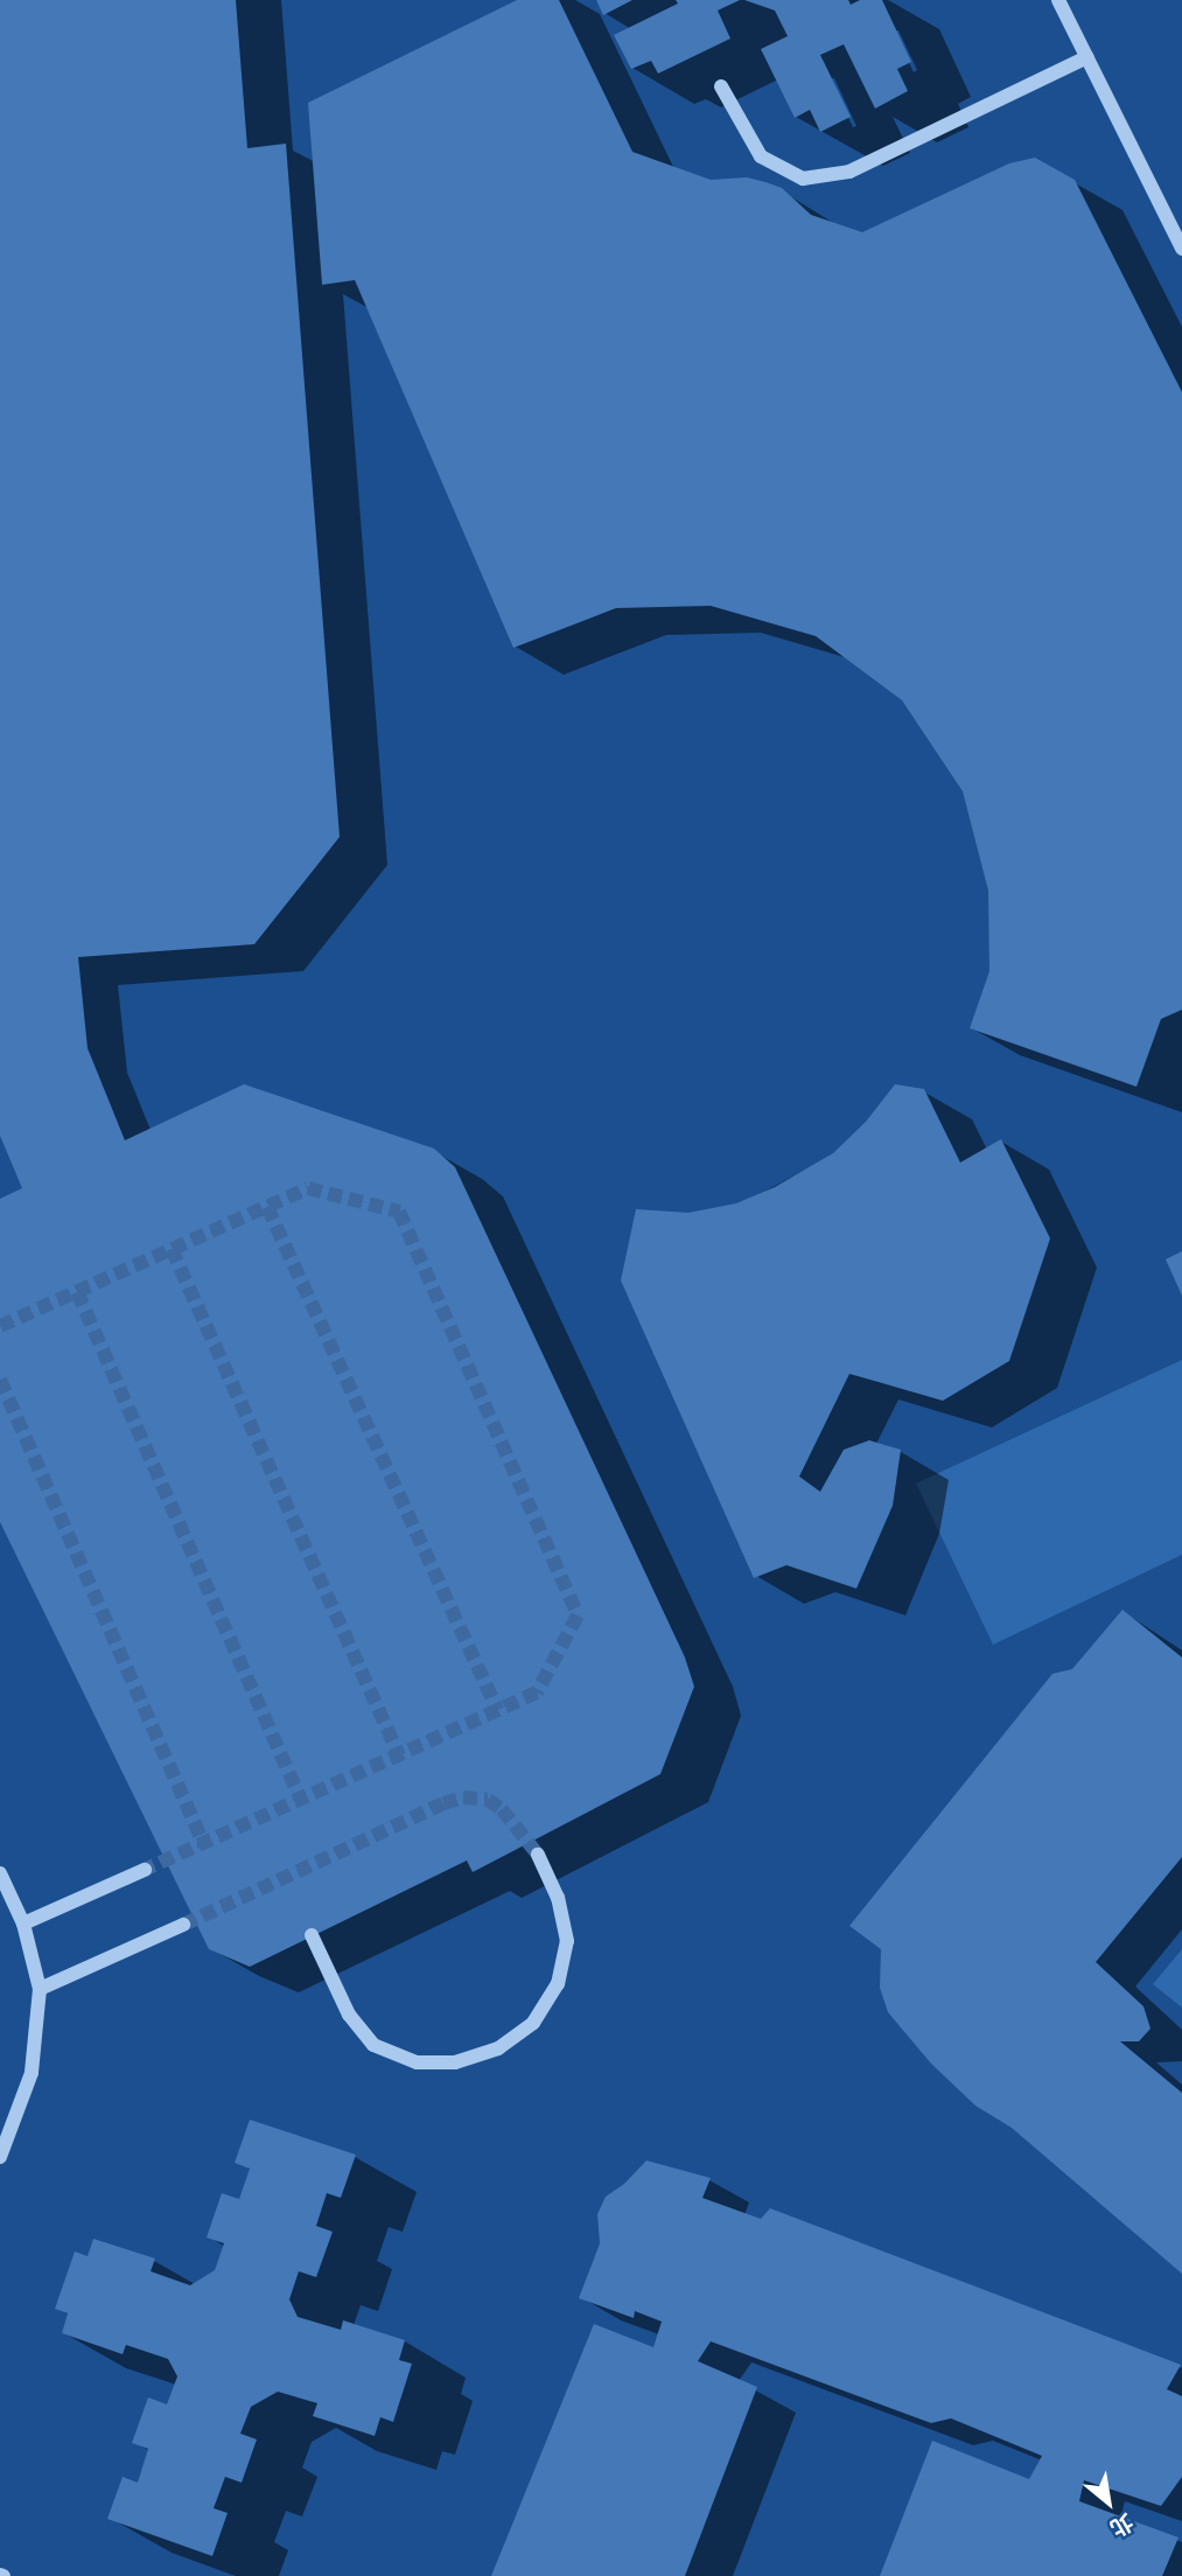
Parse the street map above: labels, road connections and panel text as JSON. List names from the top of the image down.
{
  "north": "bottom right"
}
